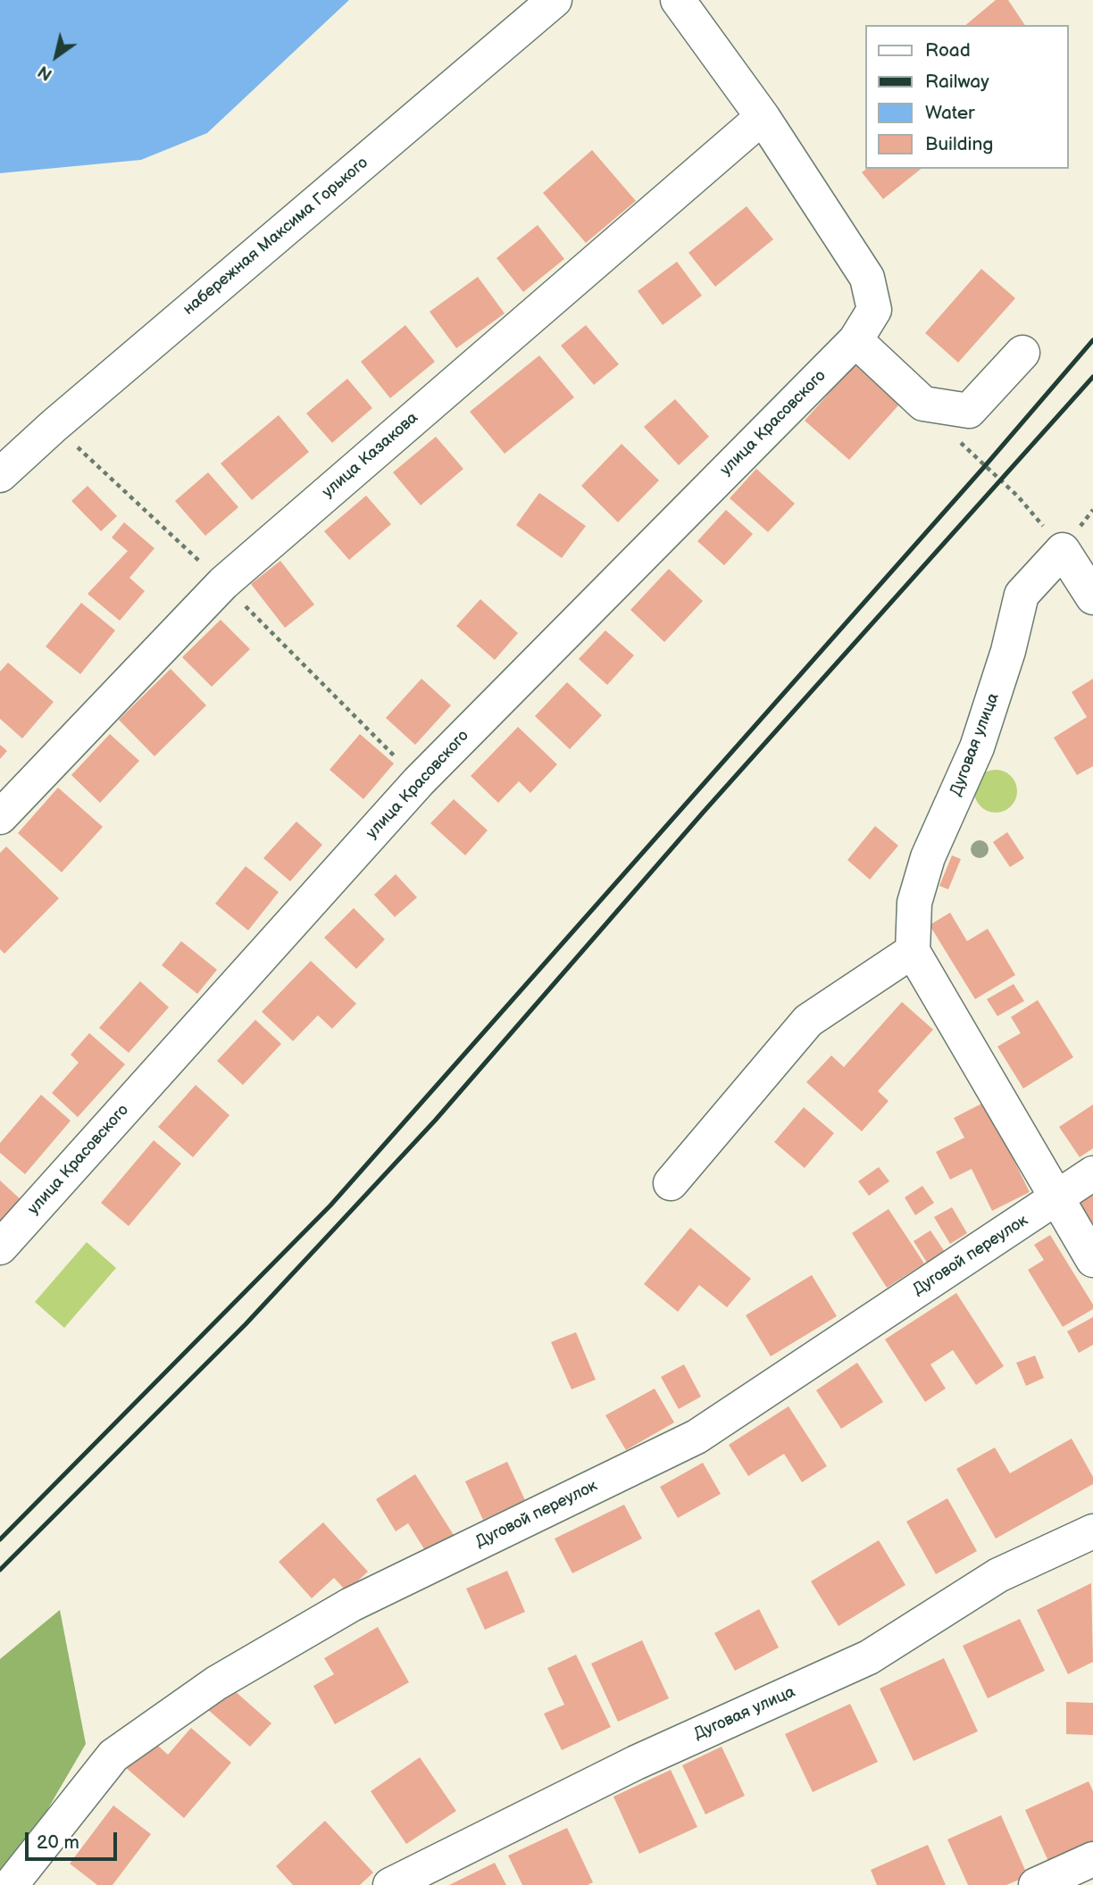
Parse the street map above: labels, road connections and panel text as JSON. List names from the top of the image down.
{
  "streets": {
    "street": [
      "набережная Максима Горького",
      "улица Красовского",
      "улица Казакова",
      "Дуговая улица",
      "Дуговой переулок"
    ]
  },
  "crossings": [
    ["улица Красовского", "улица Казакова"]
  ],
  "legend": [
    "Road",
    "Railway",
    "Water",
    "Building"
  ],
  "scale_bar": "20 m",
  "north": "bottom left"
}
